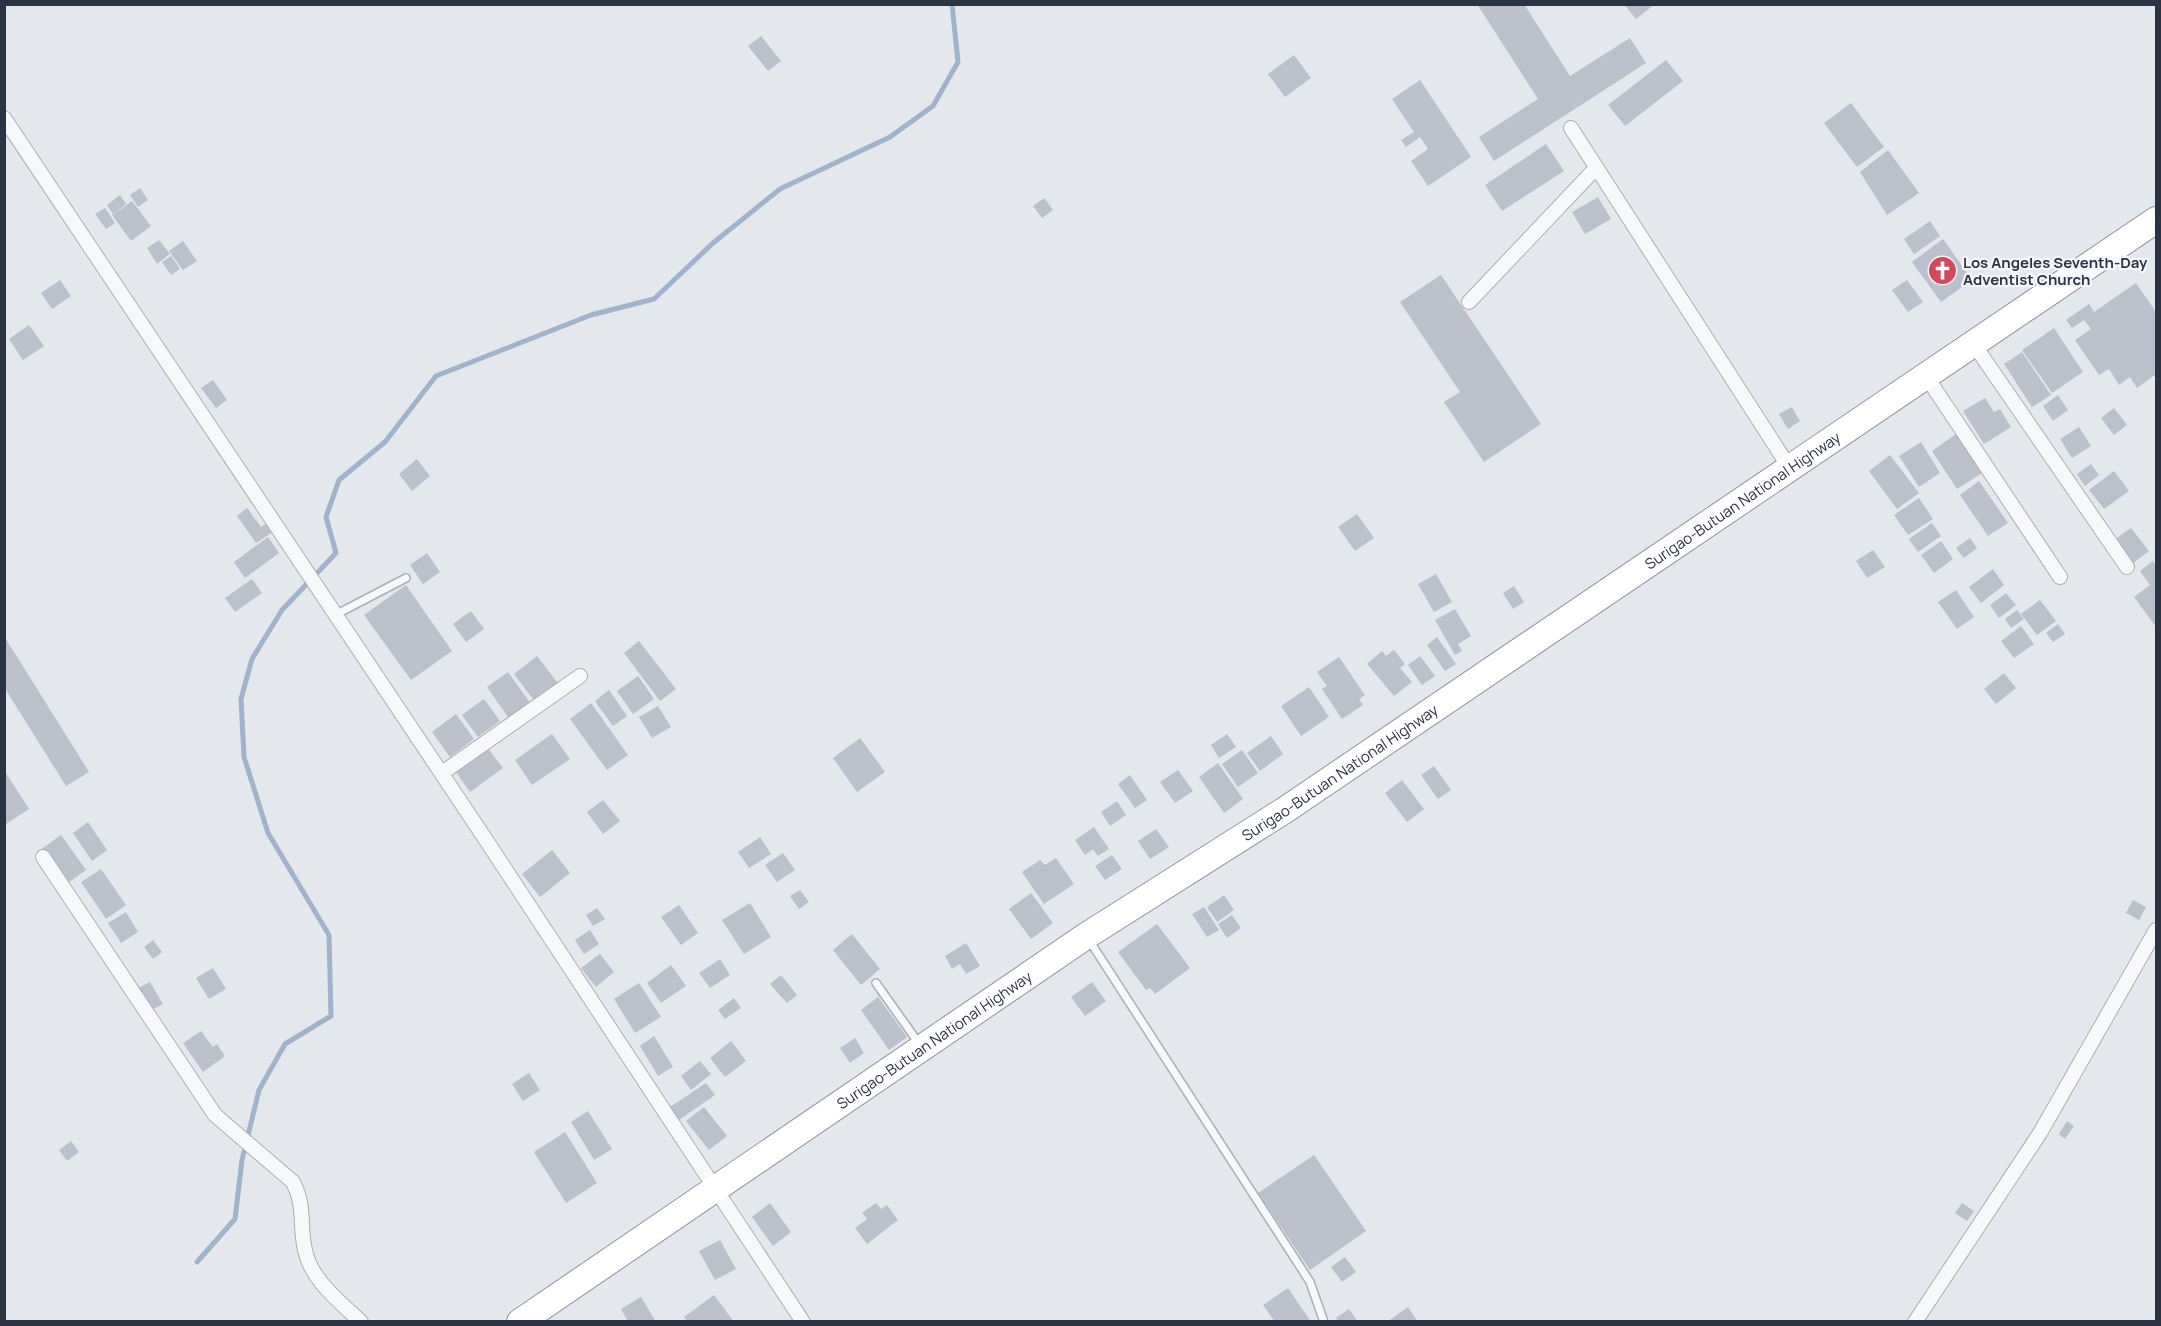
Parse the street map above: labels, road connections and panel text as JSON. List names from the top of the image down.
{
  "streets": {
    "highway": ["Surigao-Butuan National Highway"]
  },
  "places": {
    "church": ["Los Angeles Seventh-Day Adventist Church"]
  }
}
